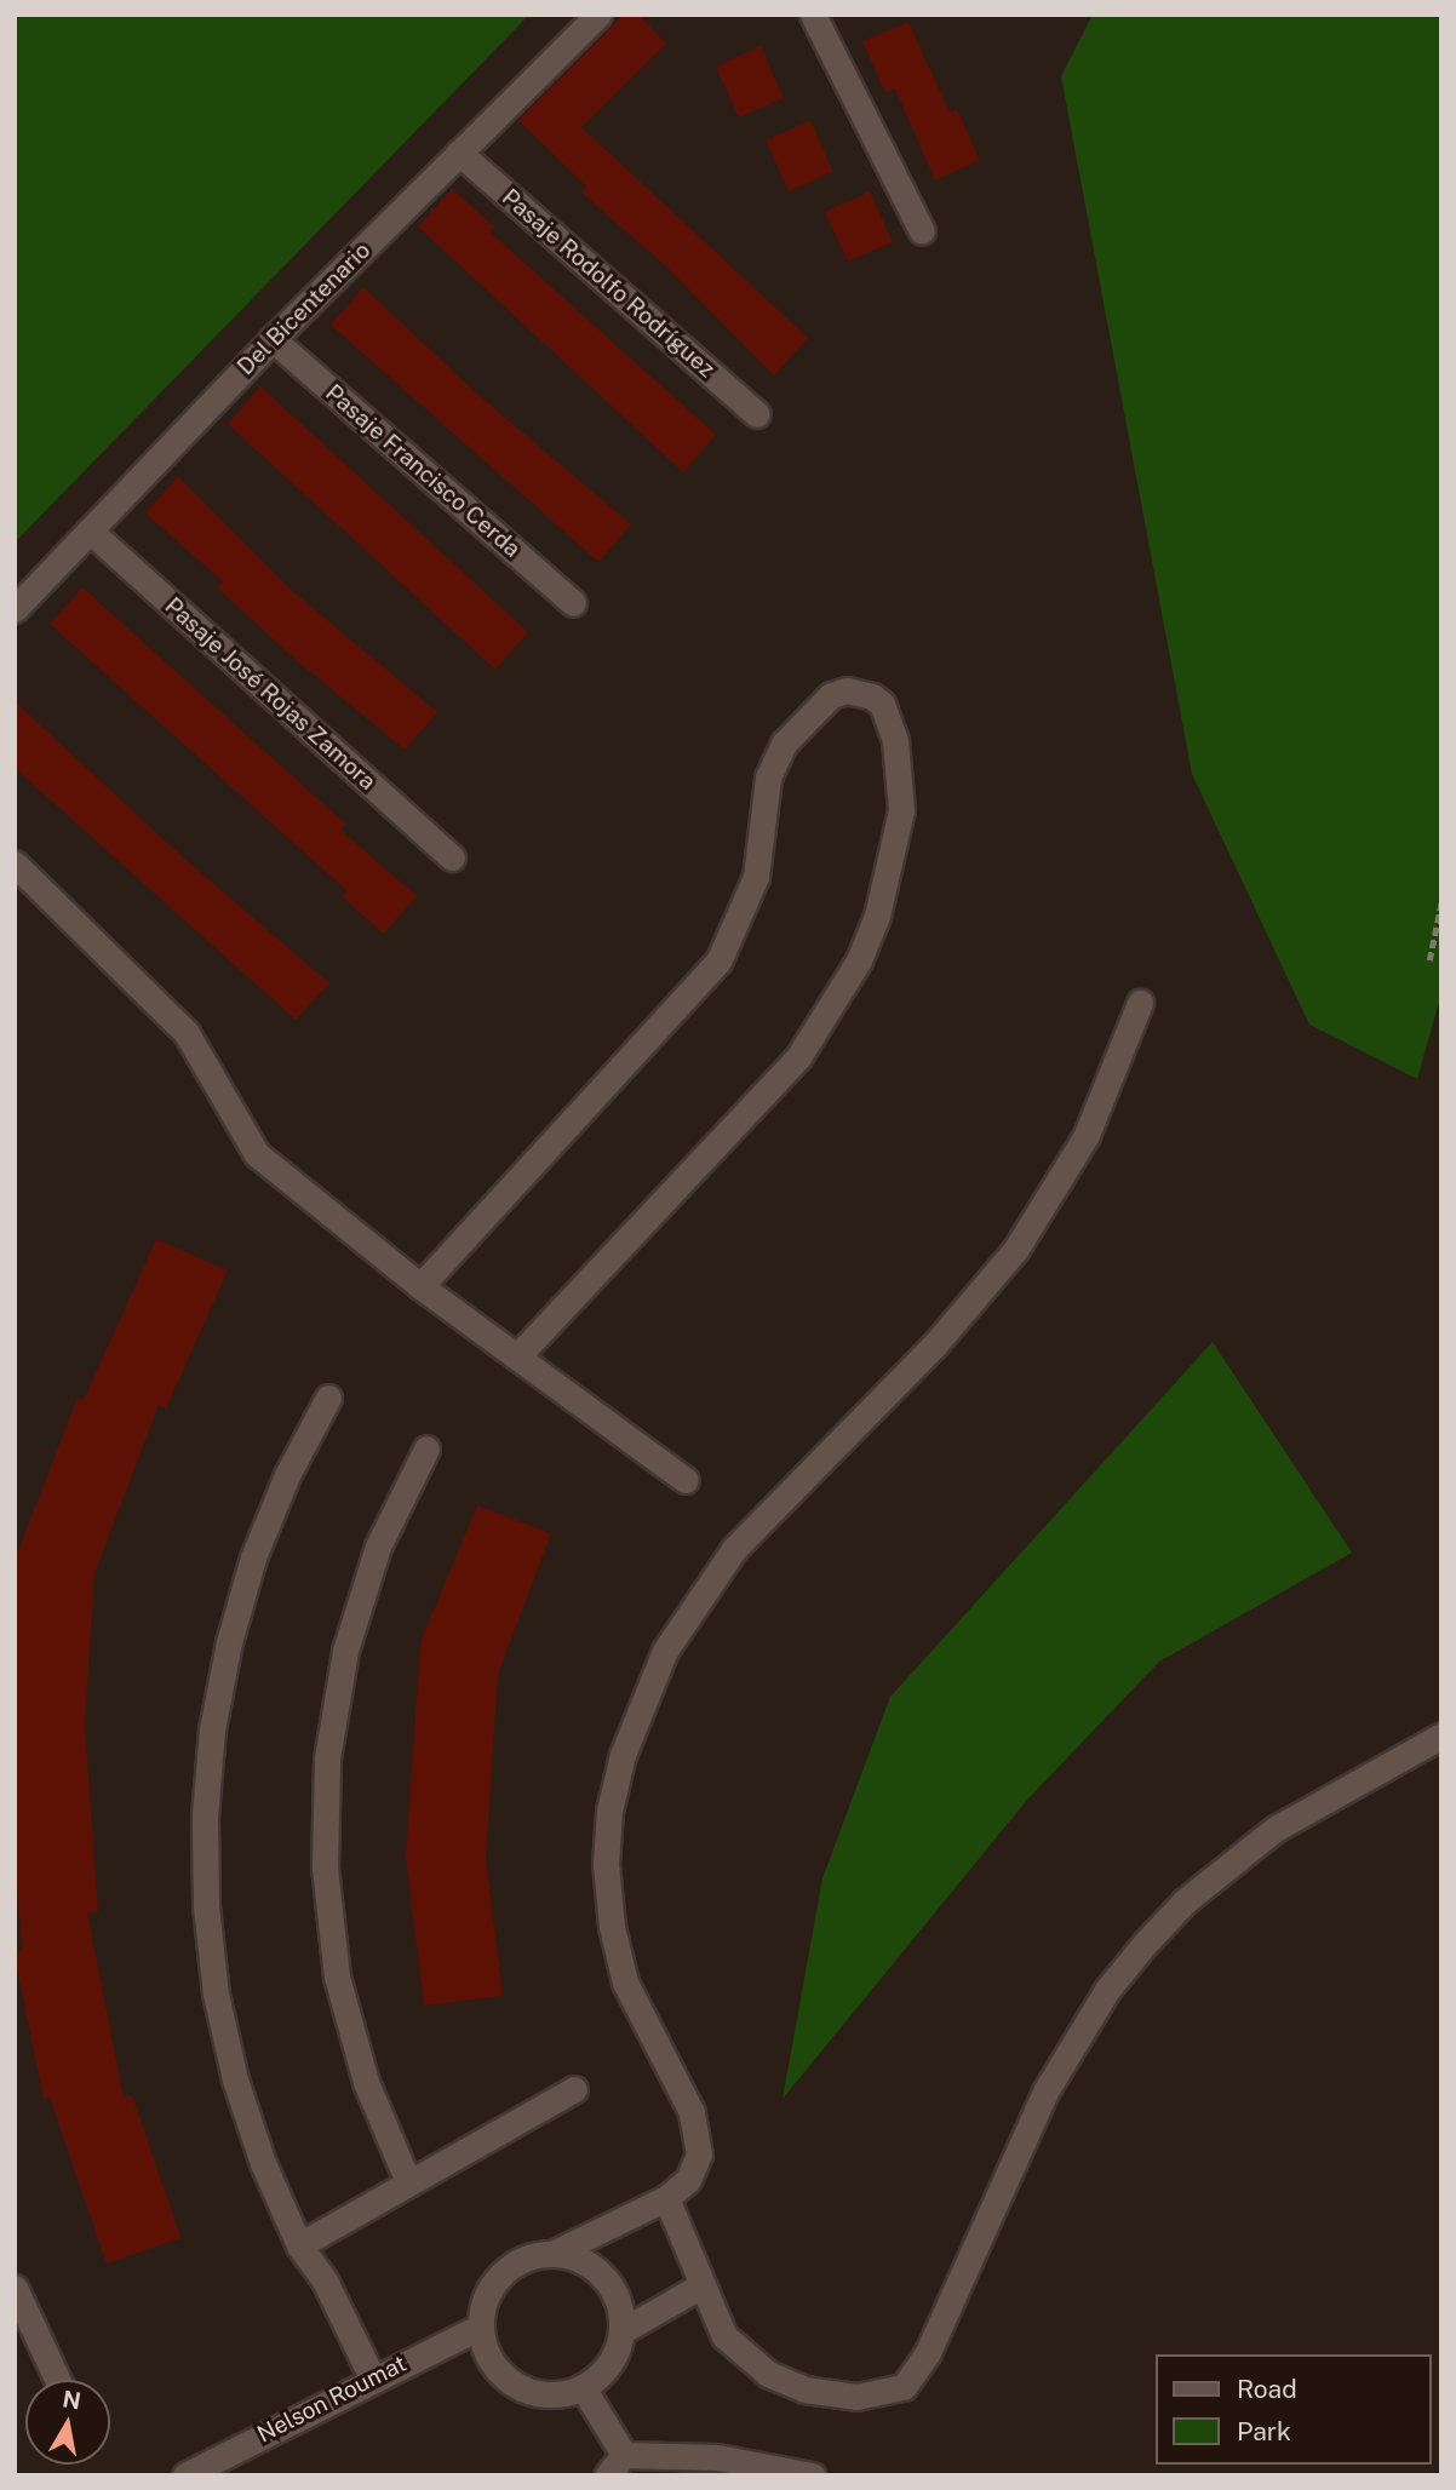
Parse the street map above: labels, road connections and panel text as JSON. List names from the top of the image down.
{
  "streets": {
    "street": [
      "Pasaje Rodolfo Rodríguez",
      "Del Bicentenario",
      "Pasaje Francisco Cerda",
      "Pasaje José Rojas Zamora",
      "Nelson Roumat"
    ]
  },
  "crossings": [
    ["Pasaje Rodolfo Rodríguez", "Del Bicentenario"],
    ["Del Bicentenario", "Pasaje Francisco Cerda"],
    ["Del Bicentenario", "Pasaje José Rojas Zamora"]
  ],
  "legend": ["Road", "Park"],
  "north": "top"
}
